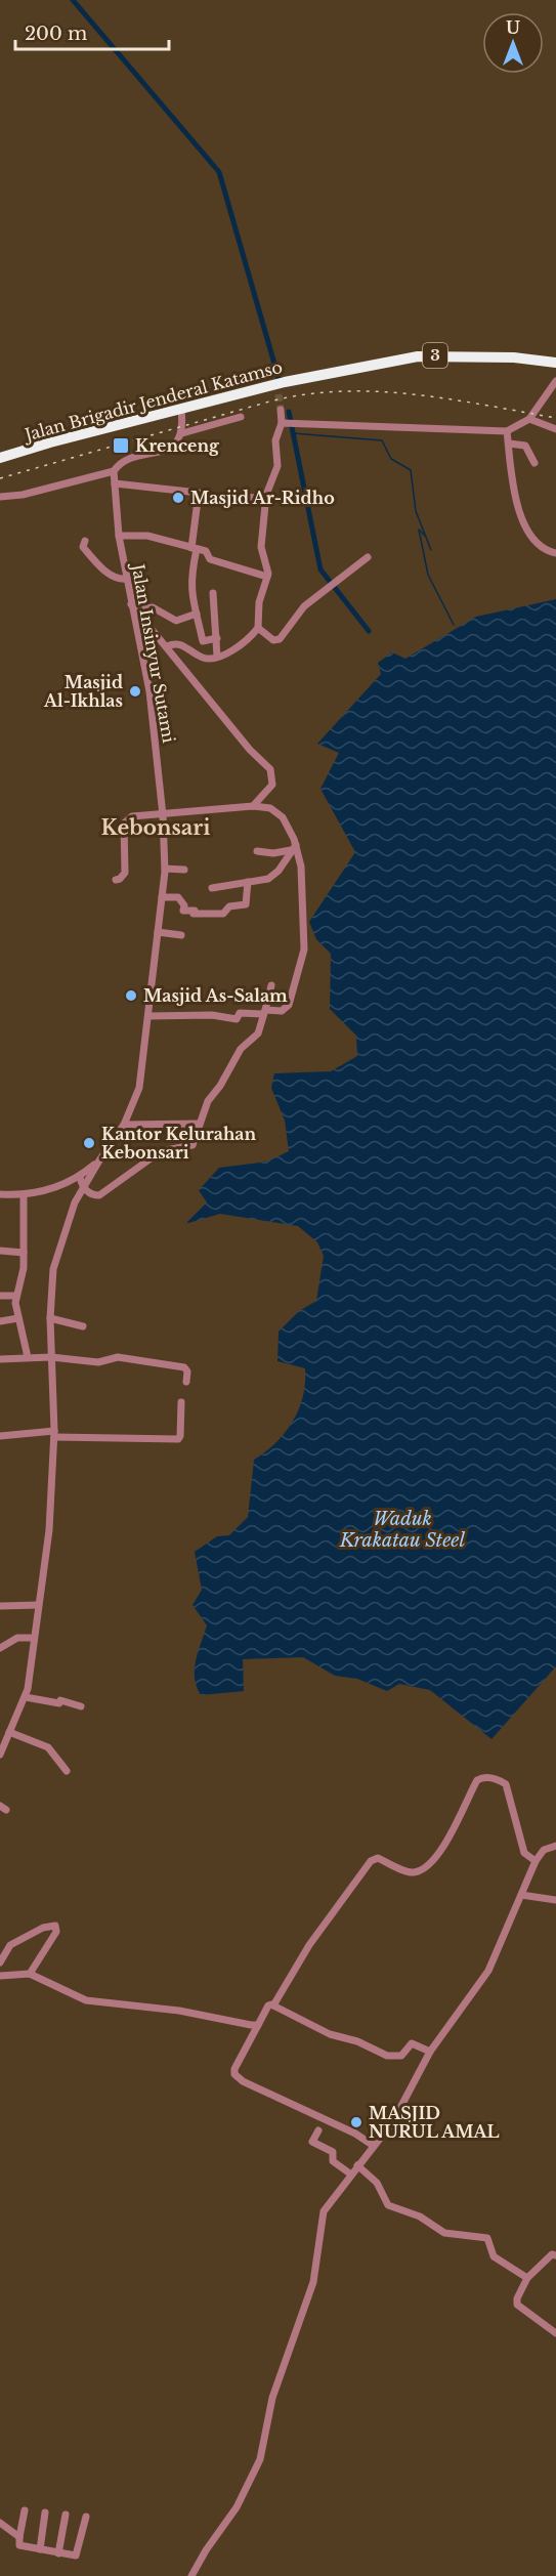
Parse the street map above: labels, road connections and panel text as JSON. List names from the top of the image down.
{
  "streets": {
    "highway": ["3", "Jalan Brigadir Jenderal Katamso"],
    "street": ["Jalan Insinyur Sutami"]
  },
  "districts": ["Kebonsari"],
  "water": ["Waduk Krakatau Steel"],
  "places": {
    "transit": ["Krenceng"],
    "other": [
      "Masjid Ar-Ridho",
      "Masjid Al-Ikhlas",
      "Masjid As-Salam",
      "Kantor Kelurahan Kebonsari",
      "MASJID NURUL AMAL"
    ]
  },
  "scale_bar": "200 m",
  "north": "top"
}
